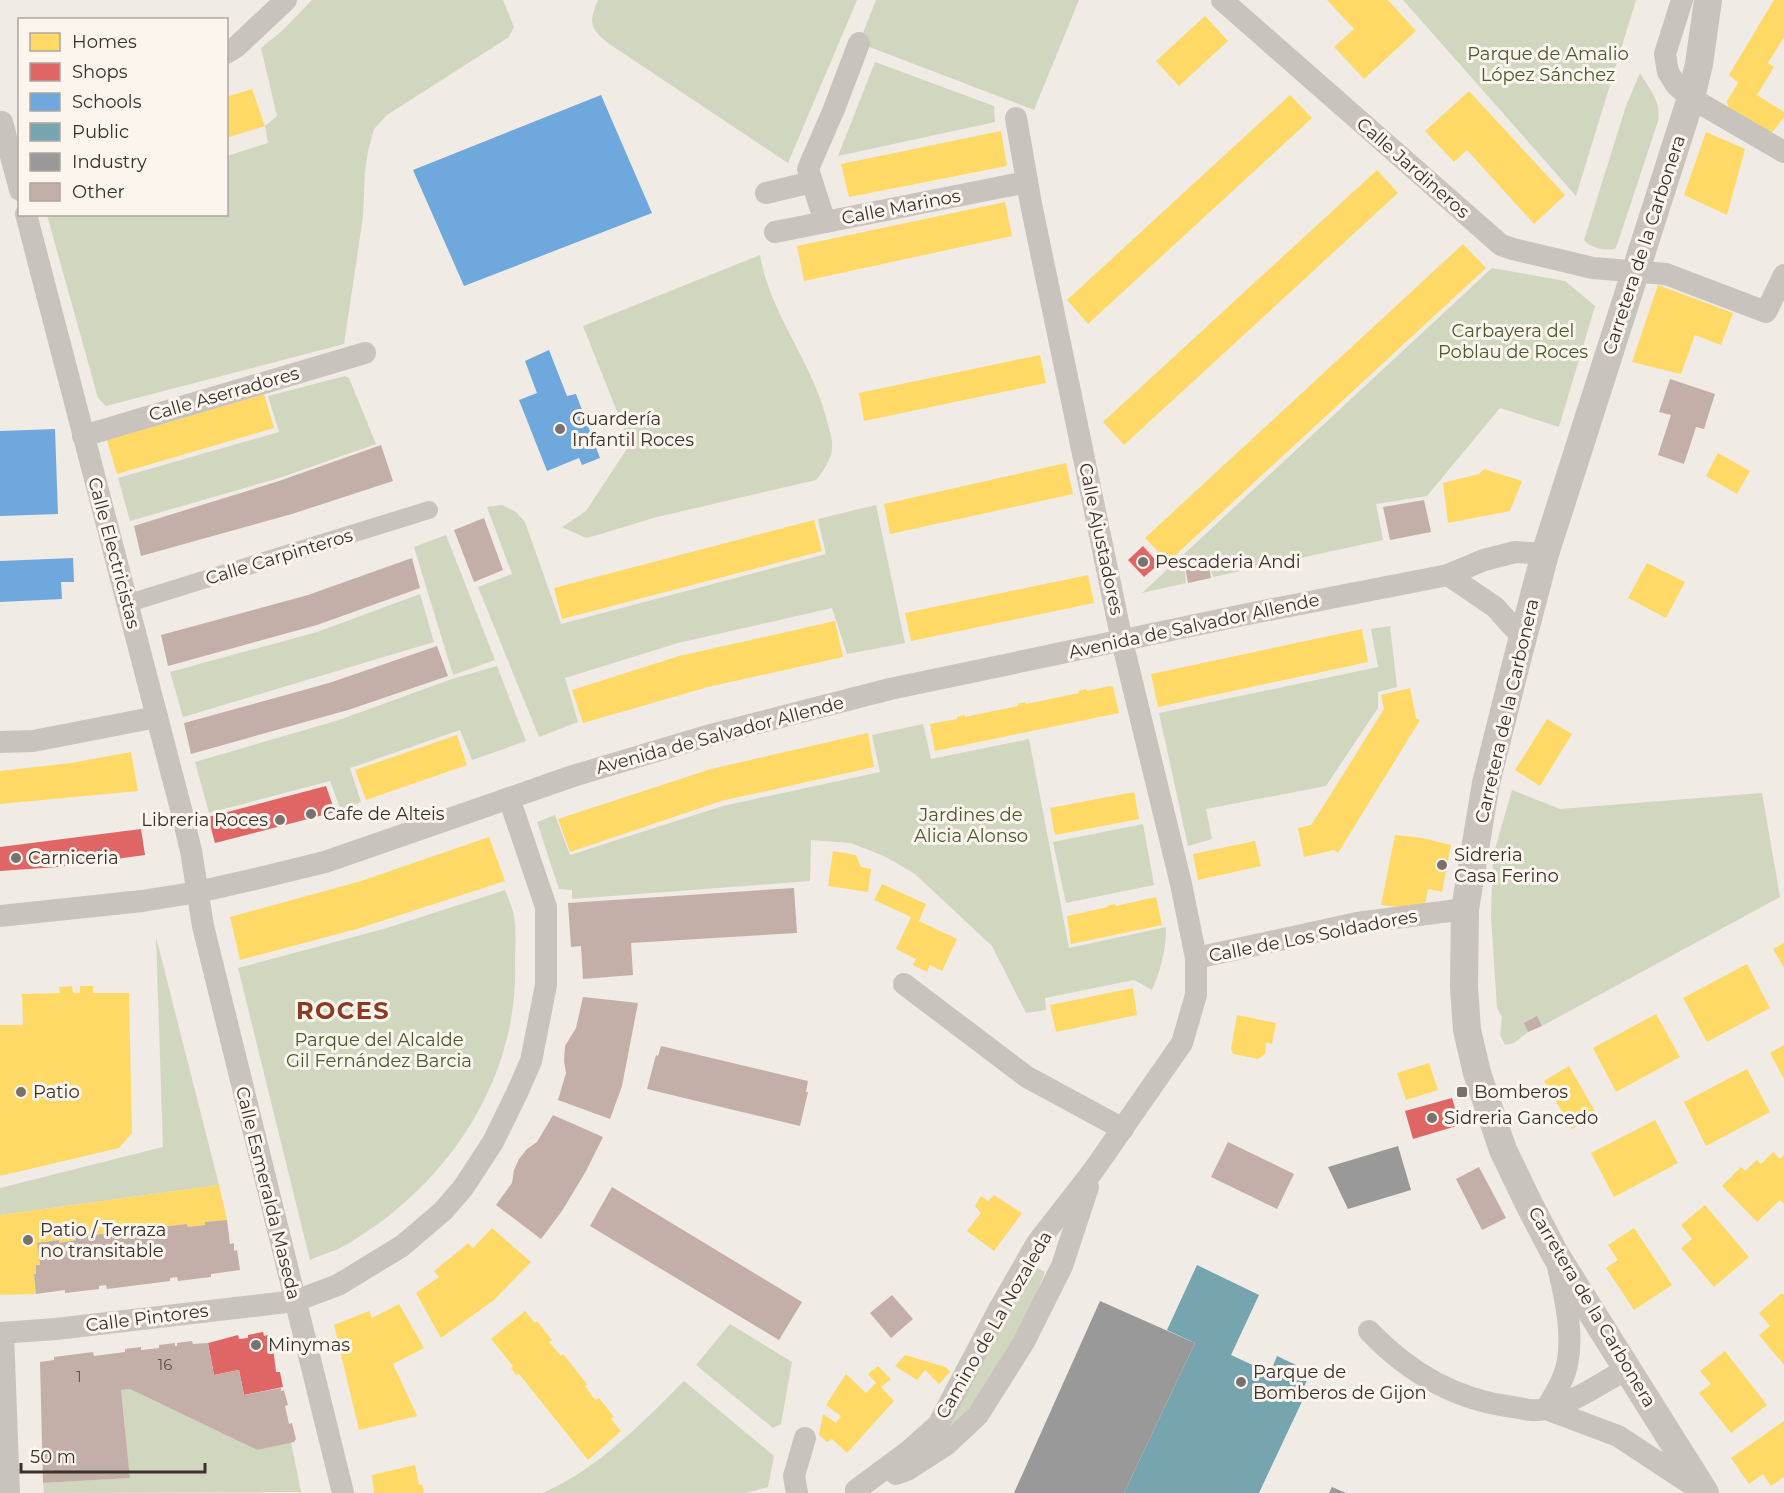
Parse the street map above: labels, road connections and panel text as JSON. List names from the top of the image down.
{
  "streets": {
    "street": [
      "Calle Jardineros",
      "Calle Marinos",
      "Carretera de la Carbonera",
      "Calle Aserradores",
      "Calle Ajustadores",
      "Calle Electricistas",
      "Calle Carpinteros",
      "Avenida de Salvador Allende",
      "Calle de Los Soldadores",
      "Calle Esmeralda Maseda",
      "Calle Pintores",
      "Camino de La Nozaleda"
    ]
  },
  "crossings": [
    ["Calle Jardineros", "Carretera de la Carbonera"],
    ["Calle Marinos", "Calle Ajustadores"],
    ["Carretera de la Carbonera", "Avenida de Salvador Allende"],
    ["Carretera de la Carbonera", "Calle de Los Soldadores"],
    ["Calle Aserradores", "Calle Electricistas"],
    ["Calle Ajustadores", "Avenida de Salvador Allende"],
    ["Calle Ajustadores", "Calle de Los Soldadores"],
    ["Calle Ajustadores", "Camino de La Nozaleda"],
    ["Calle Electricistas", "Calle Carpinteros"],
    ["Calle Electricistas", "Avenida de Salvador Allende"],
    ["Calle Electricistas", "Calle Esmeralda Maseda"],
    ["Avenida de Salvador Allende", "Calle Esmeralda Maseda"],
    ["Avenida de Salvador Allende", "Calle Pintores"],
    ["Calle de Los Soldadores", "Camino de La Nozaleda"],
    ["Calle Esmeralda Maseda", "Calle Pintores"]
  ],
  "districts": ["ROCES"],
  "parks": [
    "Parque de Amalio López Sánchez",
    "Carbayera del Poblau de Roces",
    "Jardines de Alicia Alonso",
    "Parque del Alcalde Gil Fernández Barcia"
  ],
  "places": {
    "other": [
      "Guardería Infantil Roces",
      "Pescaderia Andi",
      "Cafe de Alteis",
      "Libreria Roces",
      "Carniceria",
      "Sidreria Casa Ferino",
      "Patio",
      "Sidreria Gancedo",
      "Patio / Terraza no transitable",
      "Minymas",
      "Parque de Bomberos de Gijon"
    ],
    "transit": ["Bomberos"]
  },
  "house_numbers": ["16", "1"],
  "legend": [
    "Homes",
    "Shops",
    "Schools",
    "Public",
    "Industry",
    "Other"
  ],
  "scale_bar": "50 m"
}
